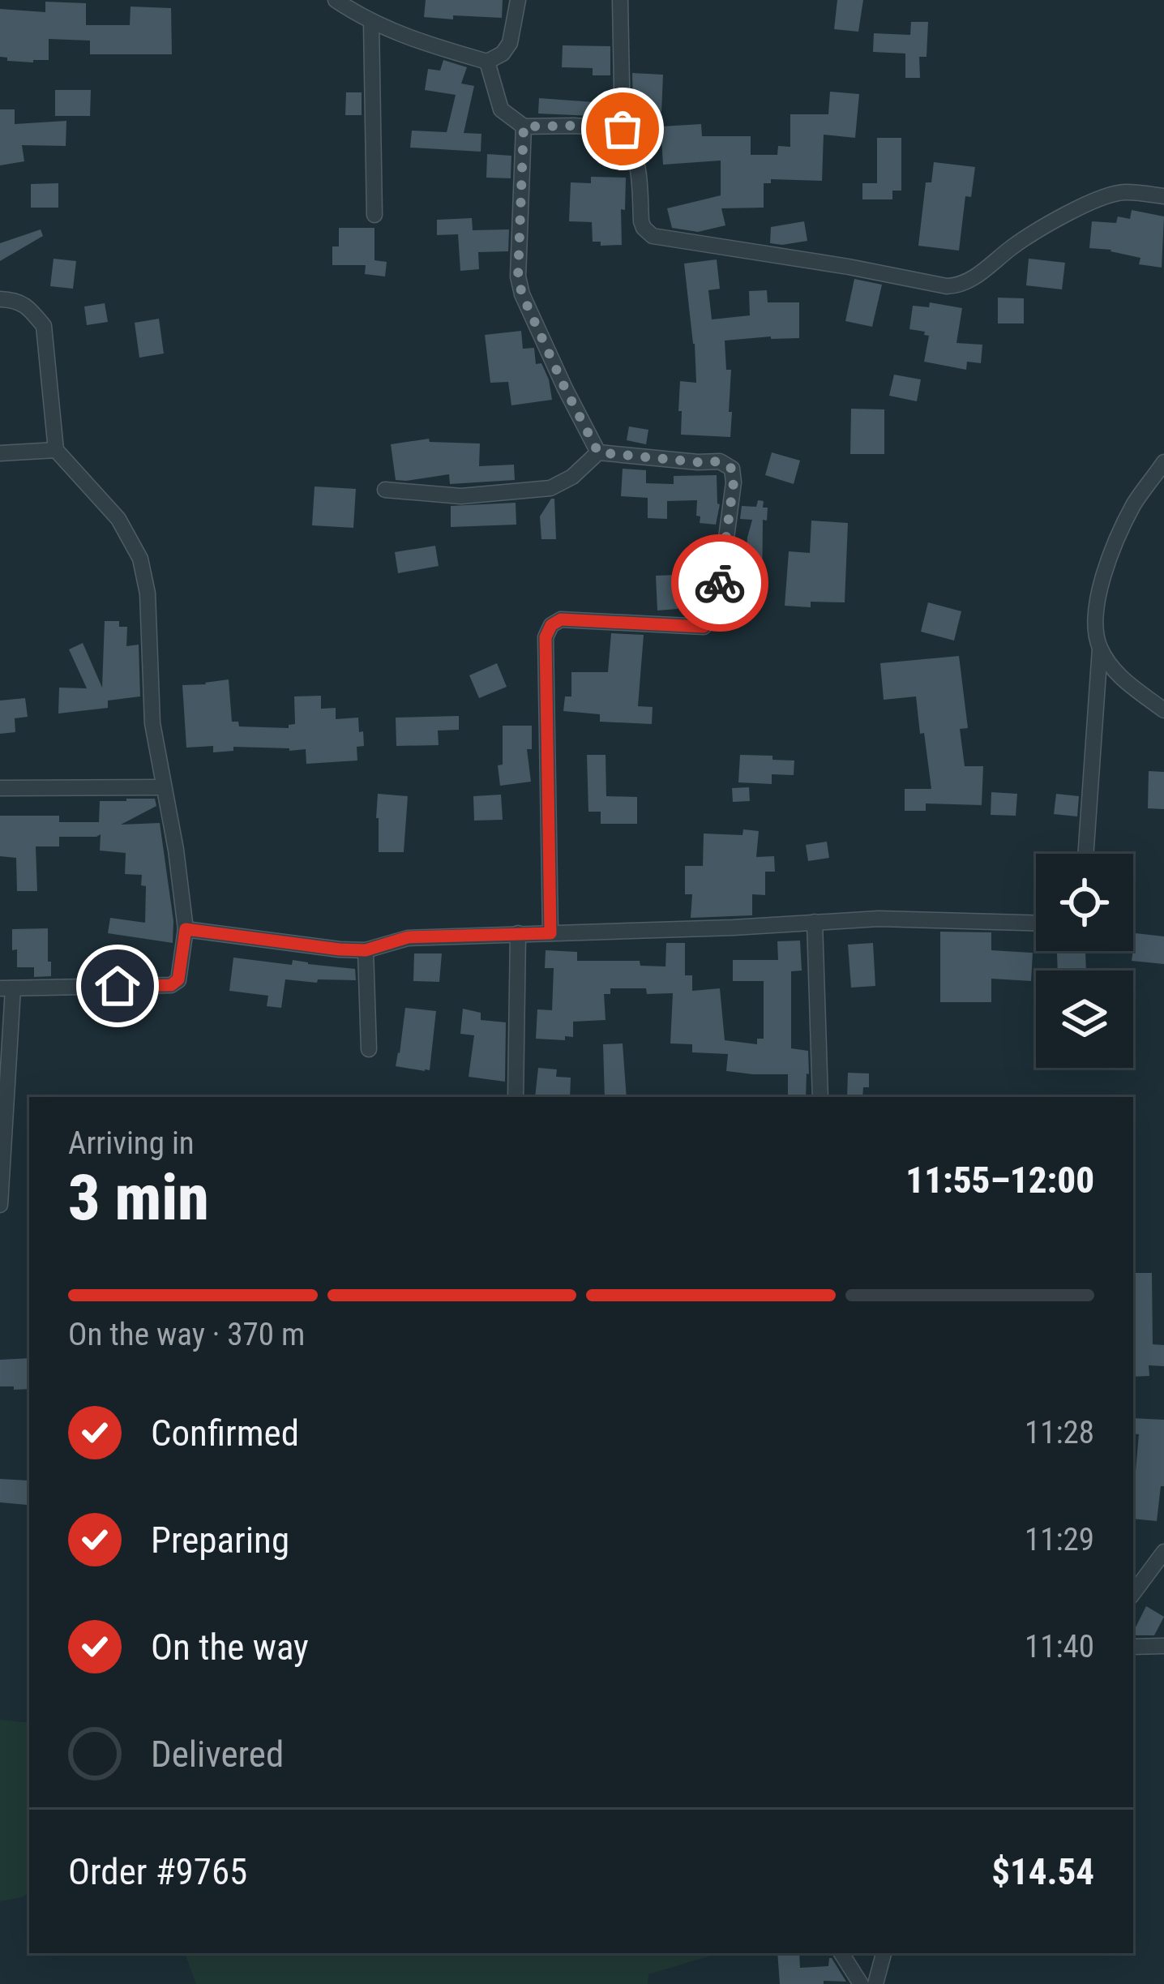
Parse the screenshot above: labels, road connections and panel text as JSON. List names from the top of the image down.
{
  "page": {
    "heading": ["3 min", "Arriving in", "11:55–12:00"],
    "panel": ["Order #9765", "$14.54"],
    "bar": "On the way · 370 m",
    "list": [
      ["Confirmed", "11:28"],
      ["Preparing", "11:29"],
      ["On the way", "11:40"],
      "Delivered"
    ]
  }
}
